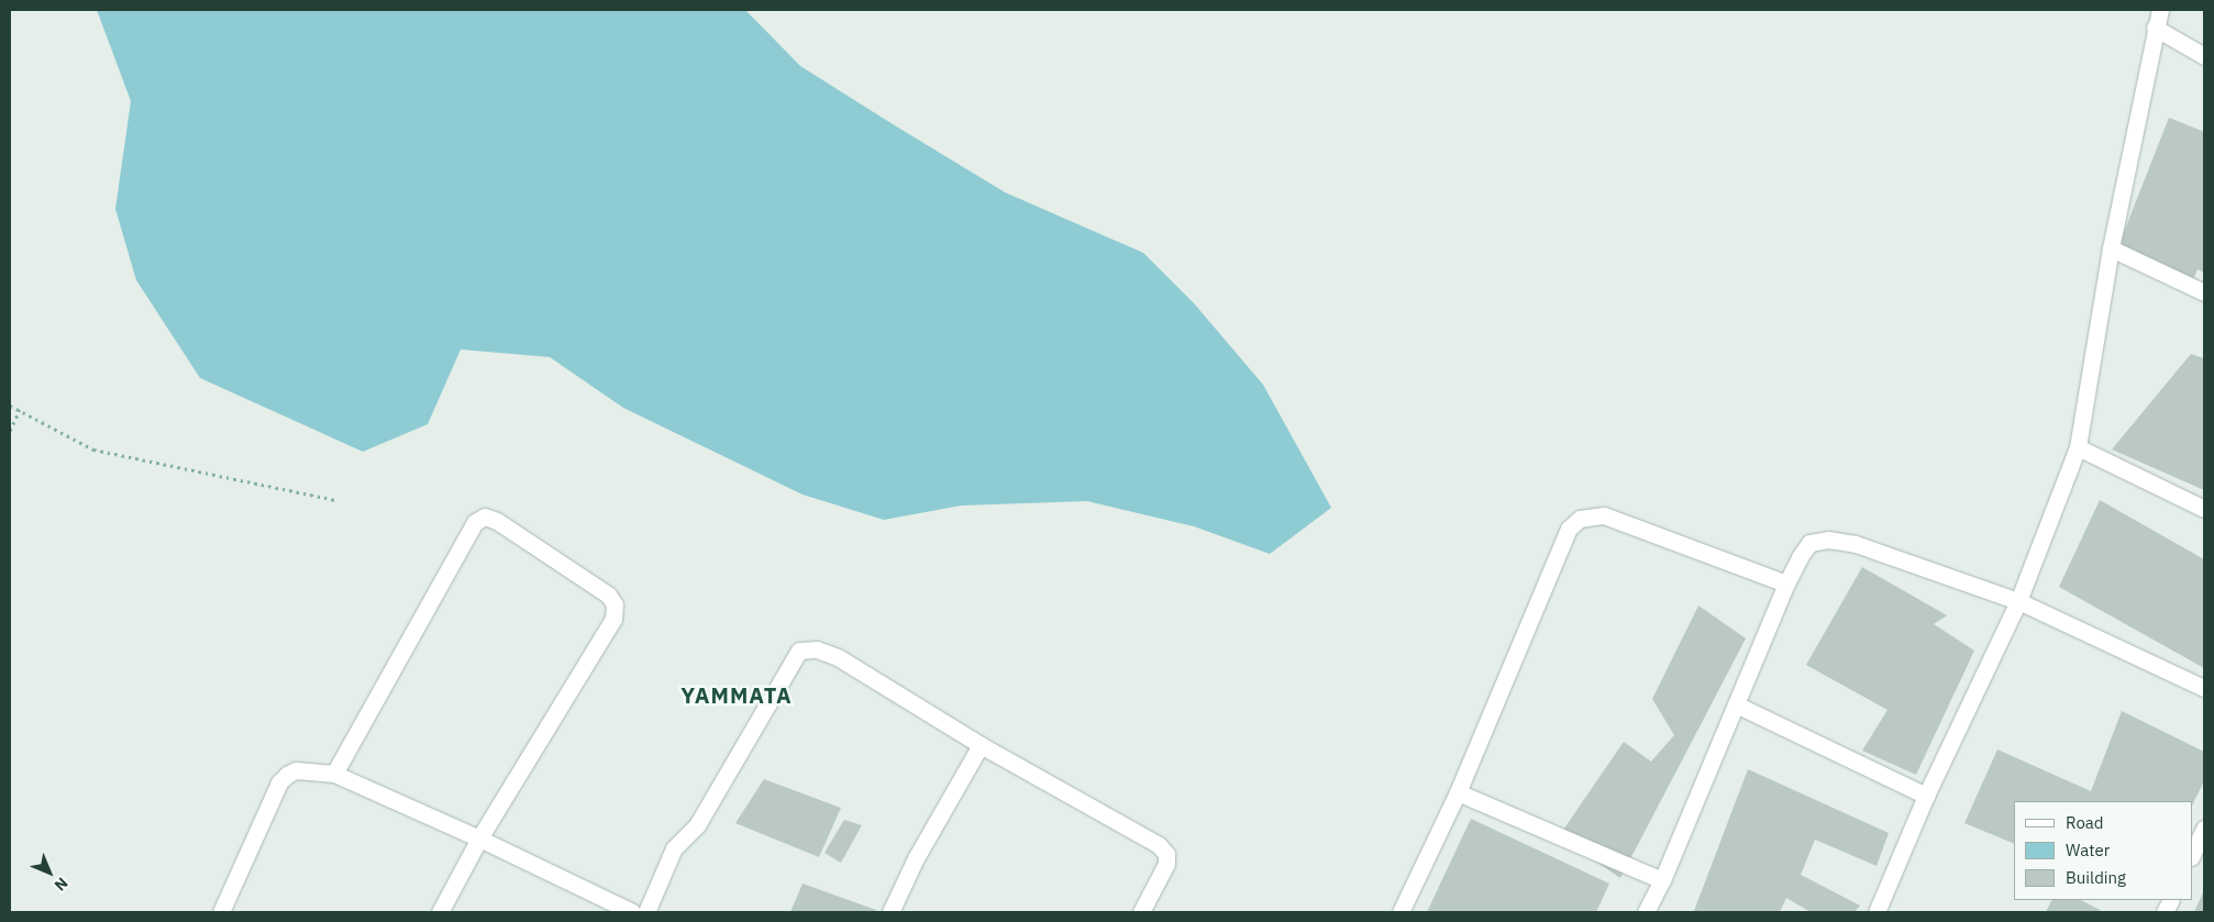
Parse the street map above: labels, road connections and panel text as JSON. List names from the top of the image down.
{
  "districts": ["YAMMATA"],
  "legend": ["Road", "Water", "Building"],
  "north": "bottom right"
}
